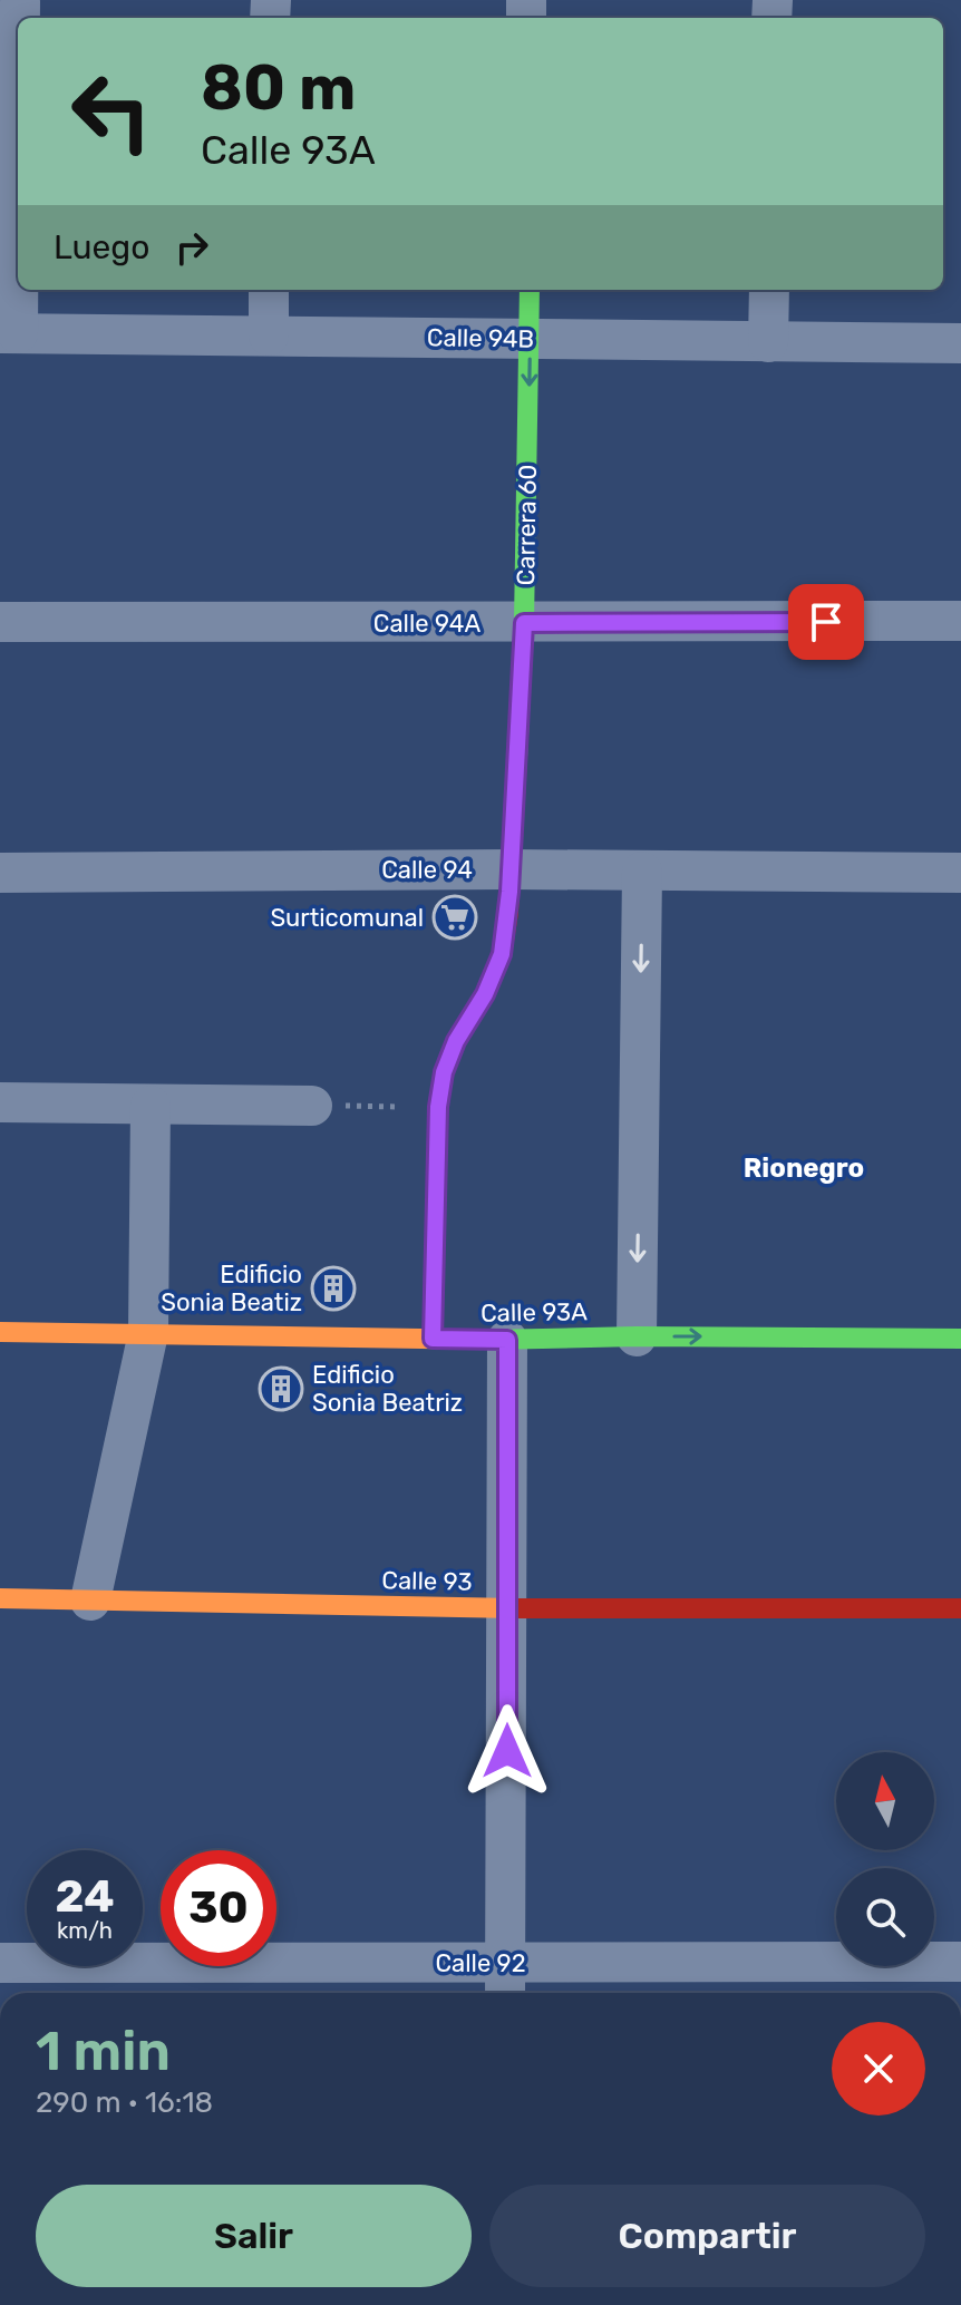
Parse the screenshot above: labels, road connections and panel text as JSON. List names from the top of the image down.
{
  "streets": {
    "street": [
      "Calle 94B",
      "Carrera 60",
      "Calle 94A",
      "Calle 94",
      "Calle 93A",
      "Calle 93",
      "Calle 92"
    ]
  },
  "crossings": [
    ["Calle 94B", "Carrera 60"],
    ["Carrera 60", "Calle 94A"],
    ["Carrera 60", "Calle 94"],
    ["Carrera 60", "Calle 93A"]
  ],
  "districts": ["Rionegro"],
  "places": {
    "supermarket": ["Surticomunal"],
    "building": ["Edificio Sonia Beatiz", "Edificio Sonia Beatriz"]
  },
  "north": "top",
  "page": {
    "turn": ["80 m", "Calle 93A"],
    "then": "Luego",
    "speed": "24 km/h",
    "limit": "30",
    "heading": ["1 min", "290 m · 16:18"],
    "buttons": ["Salir", "Compartir"]
  }
}
